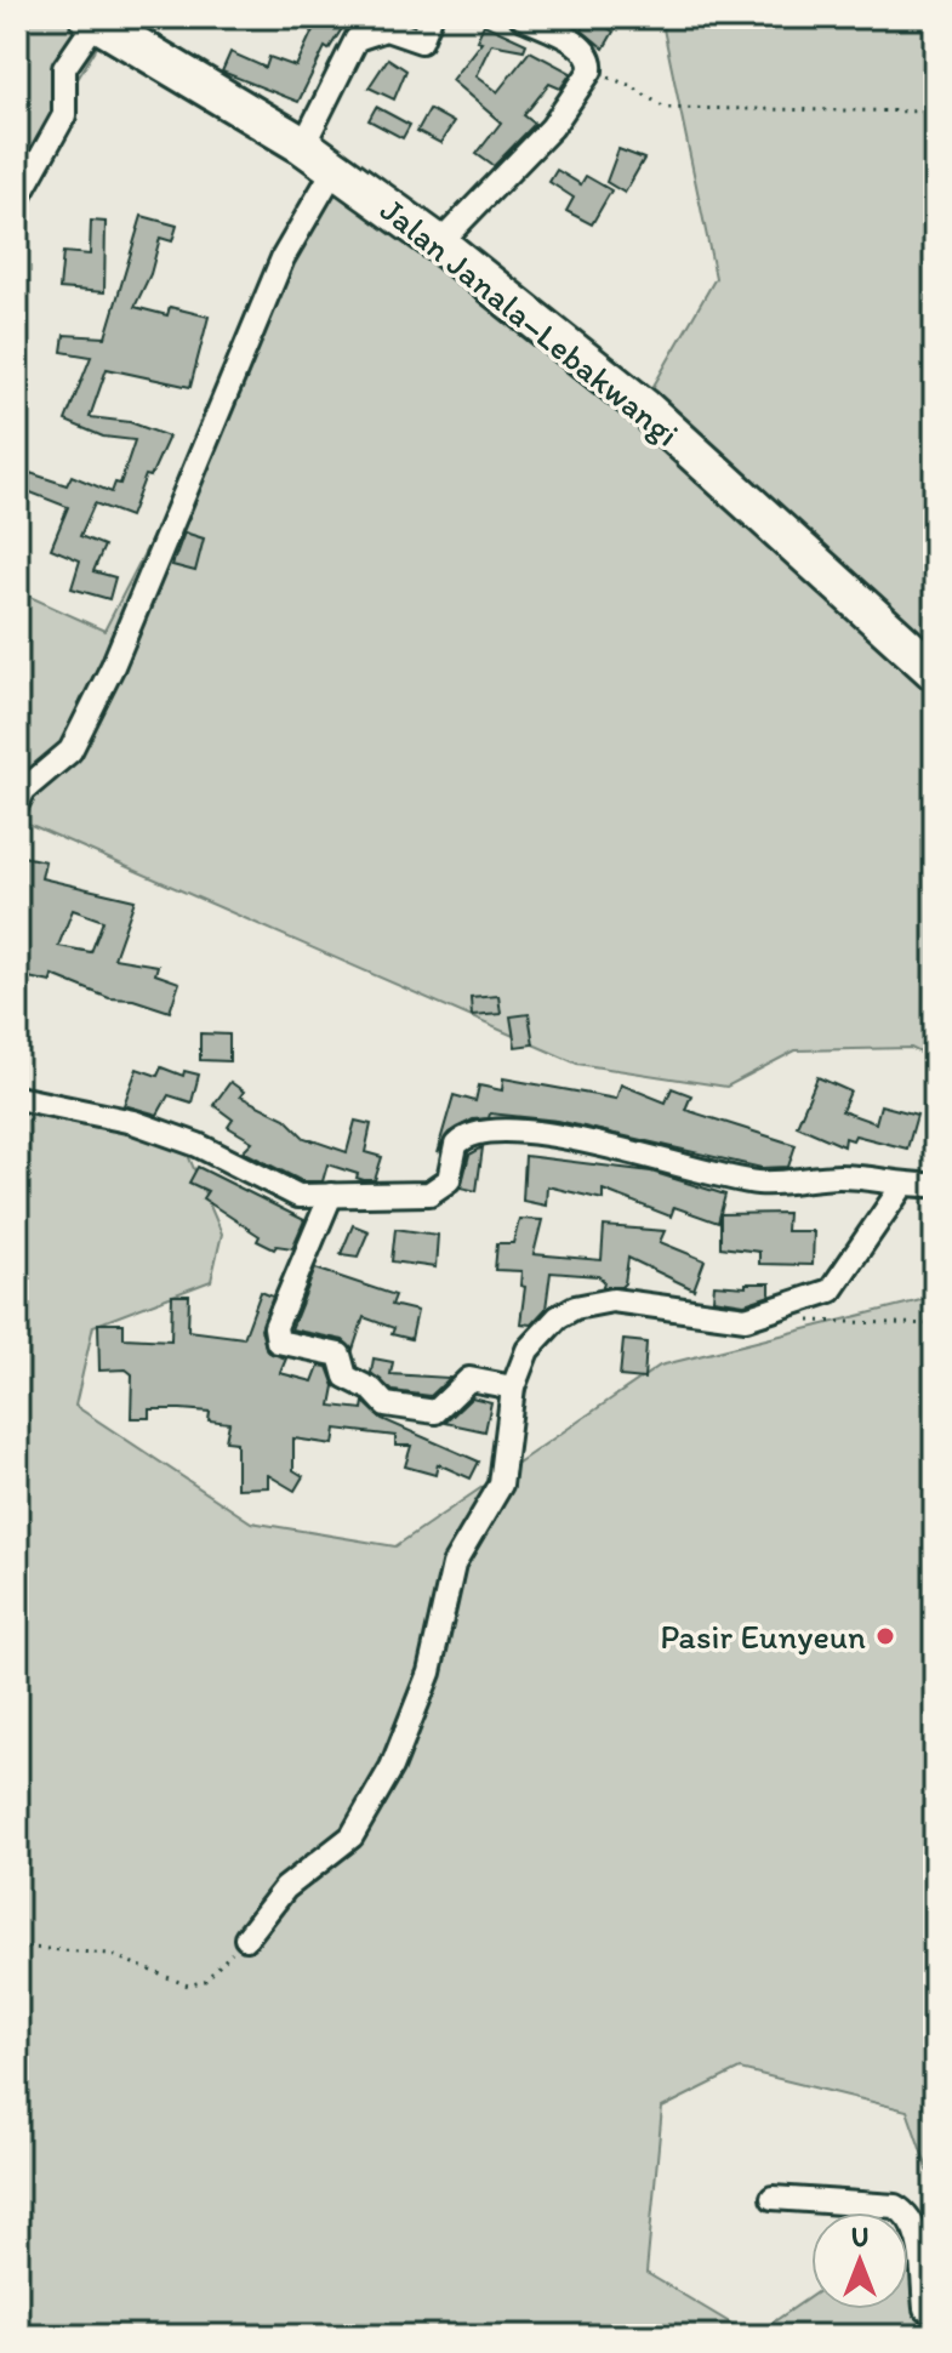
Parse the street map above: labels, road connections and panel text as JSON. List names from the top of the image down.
{
  "streets": {
    "main road": ["Jalan Janala–Lebakwangi"]
  },
  "places": ["Pasir Eunyeun"],
  "north": "top"
}
